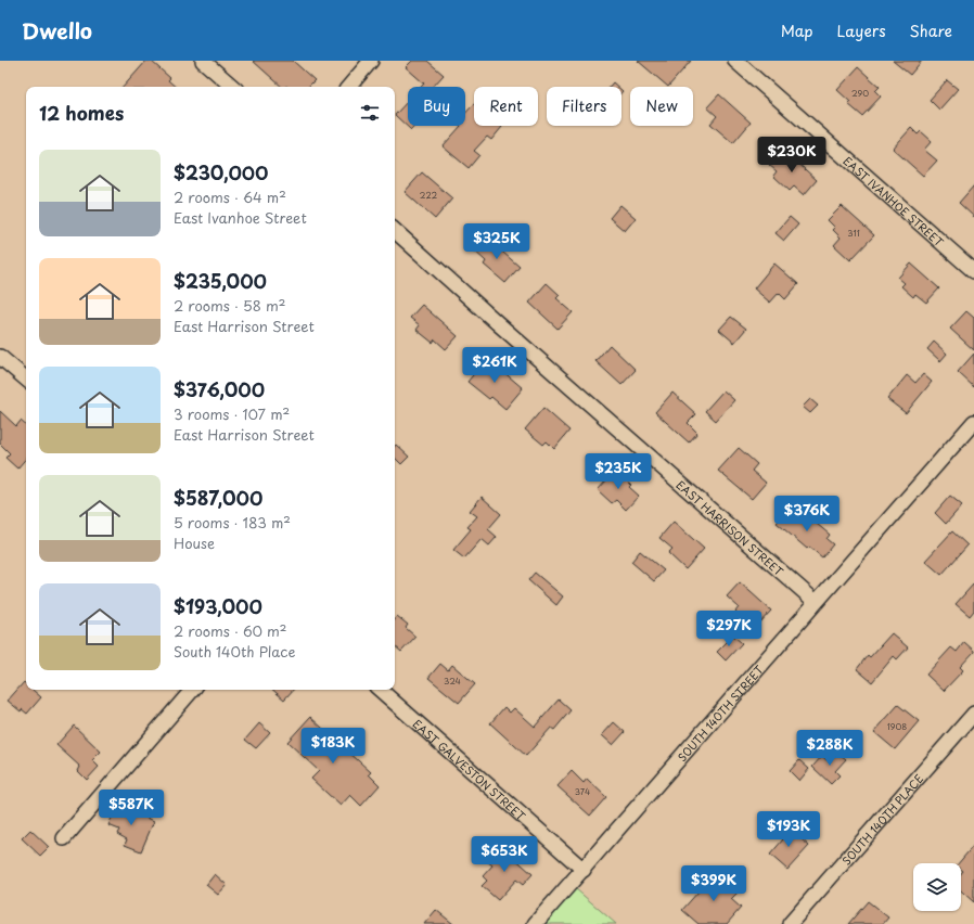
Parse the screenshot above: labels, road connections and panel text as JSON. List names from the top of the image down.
{
  "streets": {
    "street": [
      "EAST IVANHOE STREET",
      "EAST HARRISON STREET",
      "SOUTH 140TH STREET",
      "EAST GALVESTON STREET",
      "SOUTH 140TH PLACE"
    ]
  },
  "crossings": [
    ["EAST HARRISON STREET", "SOUTH 140TH STREET"],
    ["SOUTH 140TH STREET", "EAST GALVESTON STREET"]
  ],
  "house_numbers": [
    "290",
    "222",
    "311",
    "324",
    "1908",
    "374"
  ],
  "page": {
    "header": "Dwello",
    "nav": ["Map", "Layers", "Share"],
    "chip": [
      "Buy",
      "Rent",
      "Filters",
      "New"
    ],
    "heading": "12 homes",
    "price": [
      "$230K",
      "$325K",
      "$261K",
      "$235K",
      "$376K",
      "$297K",
      "$183K",
      "$288K",
      "$587K",
      "$193K",
      "$653K",
      "$399K"
    ],
    "list": [
      {
        "name": "$230,000",
        "note": "2 rooms · 64 m² · East Ivanhoe Street"
      },
      {
        "name": "$235,000",
        "note": "2 rooms · 58 m² · East Harrison Street"
      },
      {
        "name": "$376,000",
        "note": "3 rooms · 107 m² · East Harrison Street"
      },
      {
        "name": "$587,000",
        "note": "5 rooms · 183 m² · House"
      },
      {
        "name": "$193,000",
        "note": "2 rooms · 60 m² · South 140th Place"
      }
    ]
  }
}
